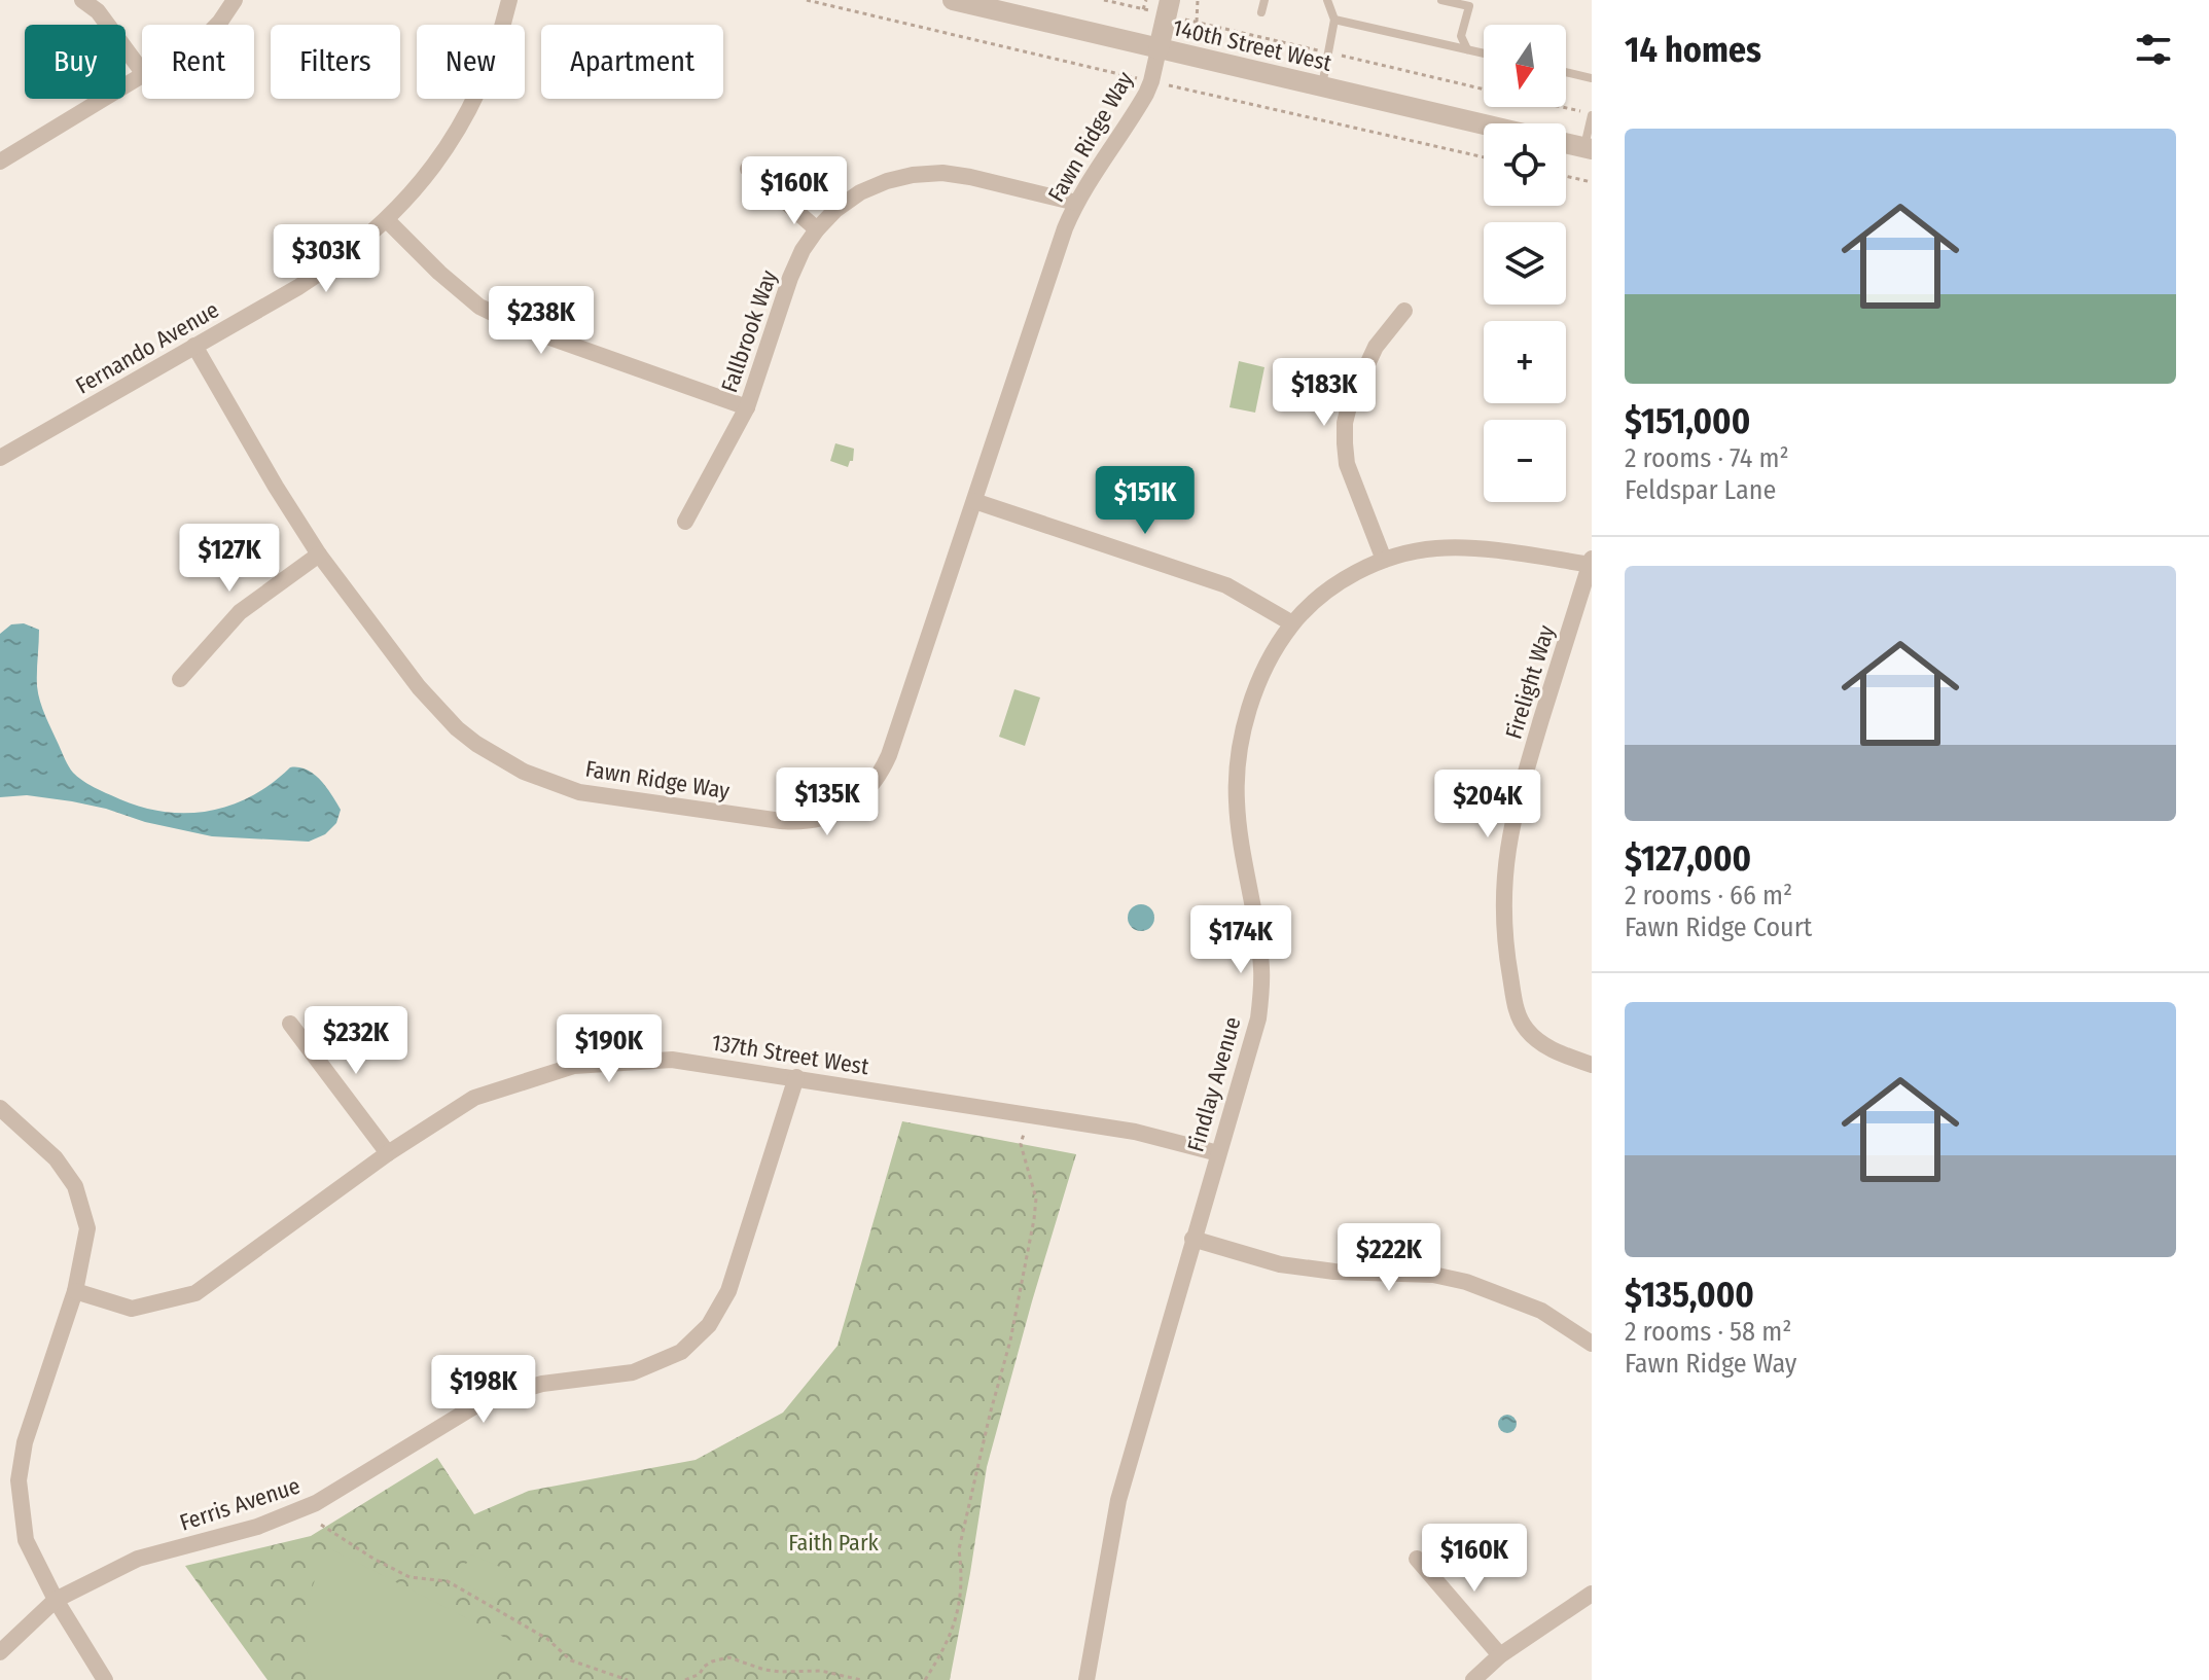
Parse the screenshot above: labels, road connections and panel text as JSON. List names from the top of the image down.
{
  "streets": {
    "street": [
      "140th Street West",
      "Fawn Ridge Way",
      "Fallbrook Way",
      "Fernando Avenue",
      "Firelight Way",
      "137th Street West",
      "Findlay Avenue",
      "Ferris Avenue"
    ]
  },
  "crossings": [
    ["140th Street West", "Fawn Ridge Way"],
    ["Fawn Ridge Way", "Fallbrook Way"],
    ["Fawn Ridge Way", "Fernando Avenue"],
    ["Firelight Way", "Findlay Avenue"],
    ["137th Street West", "Findlay Avenue"],
    ["137th Street West", "Ferris Avenue"]
  ],
  "parks": ["Faith Park"],
  "north": "bottom",
  "page": {
    "heading": "14 homes",
    "map_buttons": ["+", "−"],
    "chip": [
      "Buy",
      "Rent",
      "Filters",
      "New",
      "Apartment"
    ],
    "list": [
      {
        "name": "$151,000",
        "note": "2 rooms · 74 m² · Feldspar Lane"
      },
      {
        "name": "$127,000",
        "note": "2 rooms · 66 m² · Fawn Ridge Court"
      },
      {
        "name": "$135,000",
        "note": "2 rooms · 58 m² · Fawn Ridge Way"
      }
    ],
    "price": [
      "$160K",
      "$303K",
      "$238K",
      "$183K",
      "$151K",
      "$127K",
      "$135K",
      "$204K",
      "$174K",
      "$232K",
      "$190K",
      "$222K",
      "$198K",
      "$160K"
    ]
  }
}
